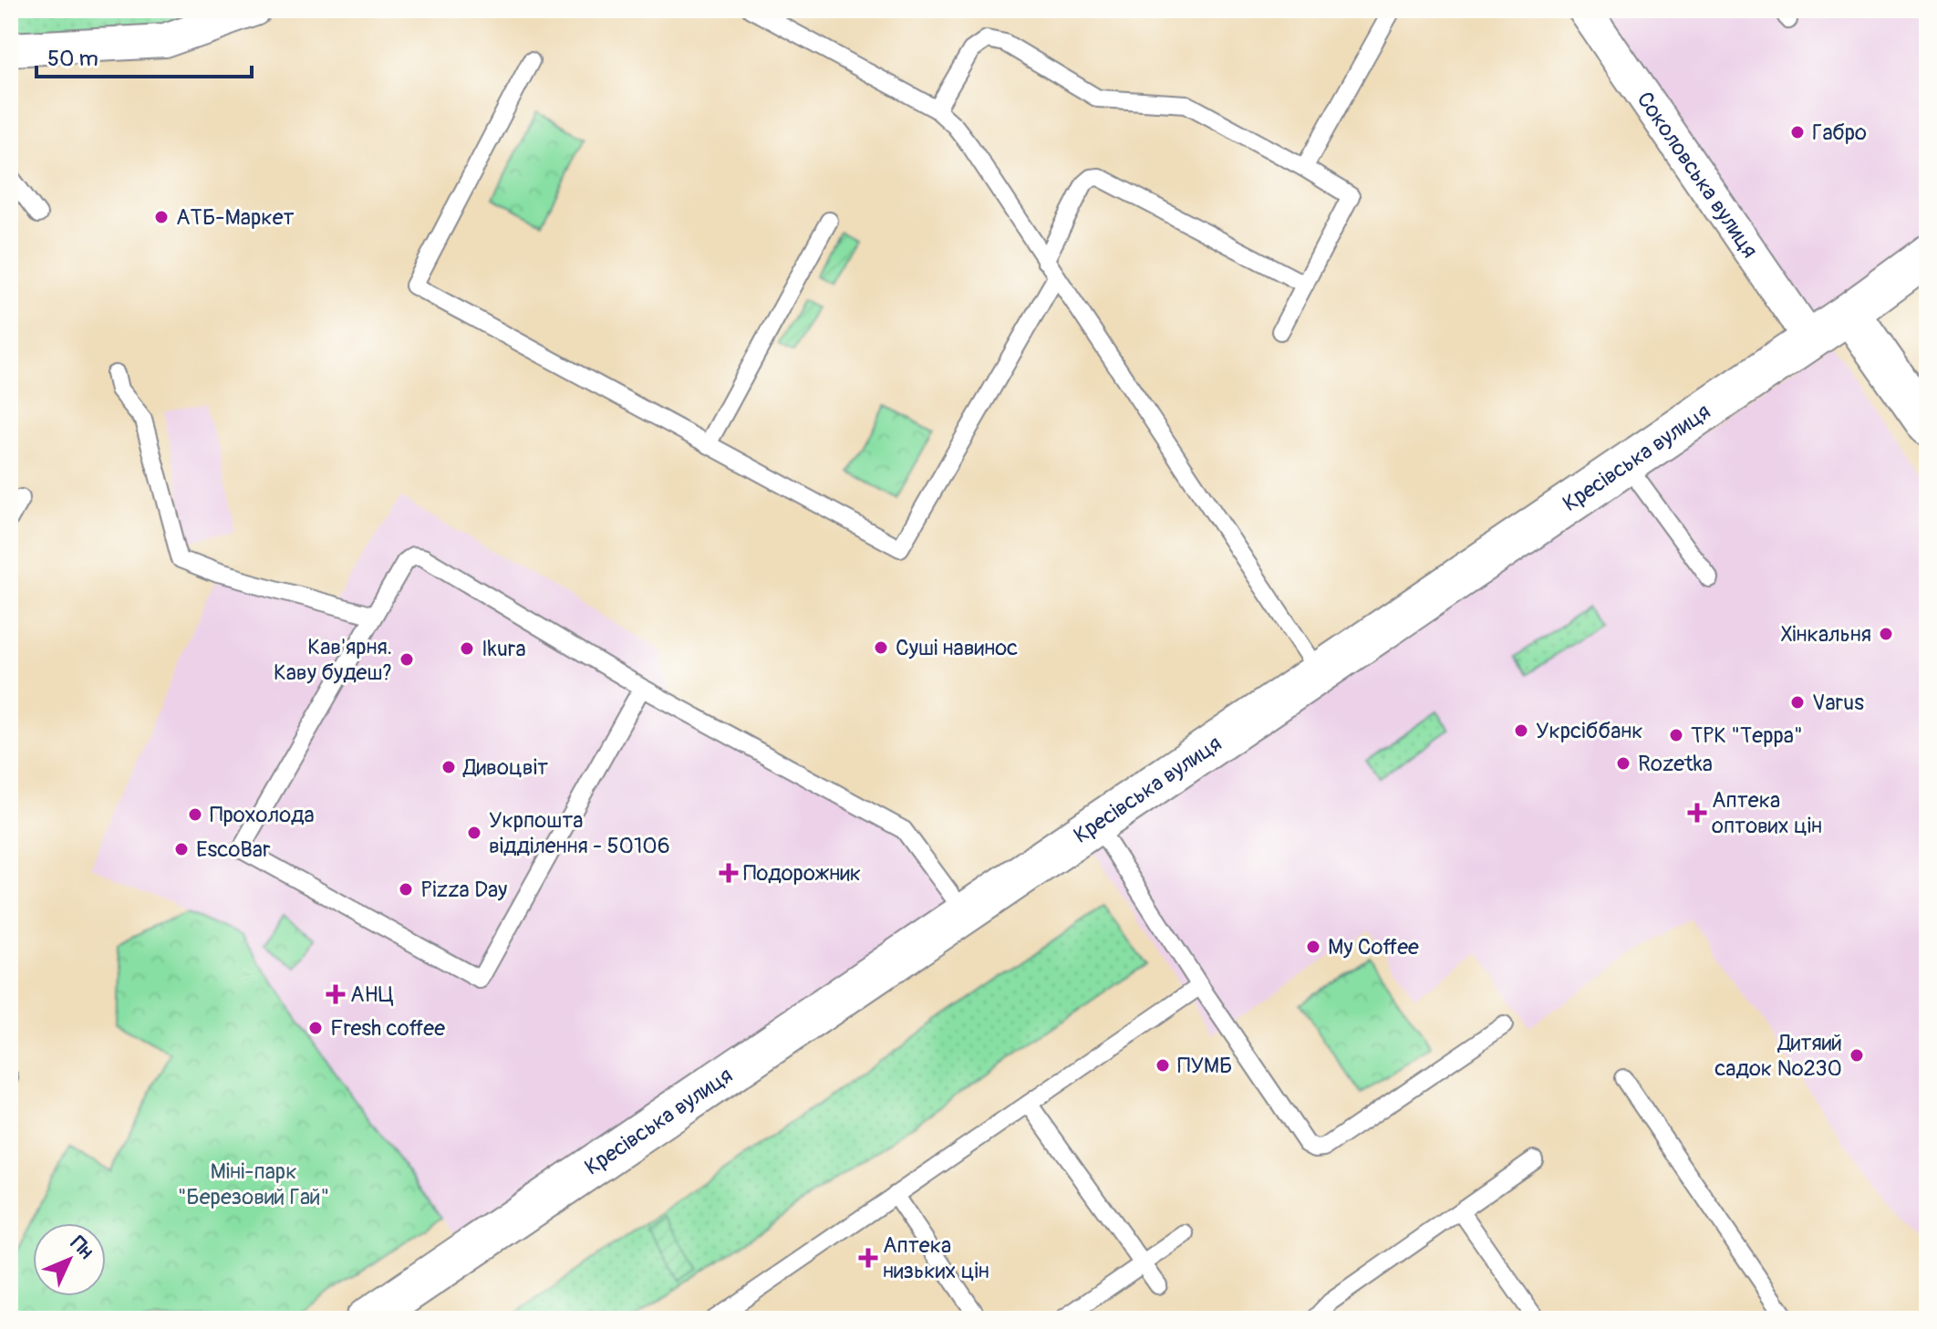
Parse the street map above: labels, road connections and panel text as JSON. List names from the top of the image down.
{
  "streets": {
    "street": ["Соколовська вулиця", "Кресівська вулиця"]
  },
  "crossings": [
    ["Соколовська вулиця", "Кресівська вулиця"]
  ],
  "parks": ["Міні-парк \"Березовий Гай\""],
  "places": {
    "other": [
      "Габро",
      "АТБ-Маркет",
      "Хінкальня",
      "Суші навинос",
      "Ikura",
      "Кав'ярня. Каву будеш?",
      "Varus",
      "Укрсіббанк",
      "ТРК \"Терра\"",
      "Rozetka",
      "Дивоцвіт",
      "Прохолода",
      "Укрпошта відділення - 50106",
      "EscoBar",
      "Pizza Day",
      "My Coffee",
      "Fresh coffee",
      "Дитяий садок №230",
      "ПУМБ"
    ],
    "health": [
      "Аптека оптових цін",
      "Подорожник",
      "АНЦ",
      "Аптека низьких цін"
    ]
  },
  "scale_bar": "50 m",
  "north": "top right"
}
